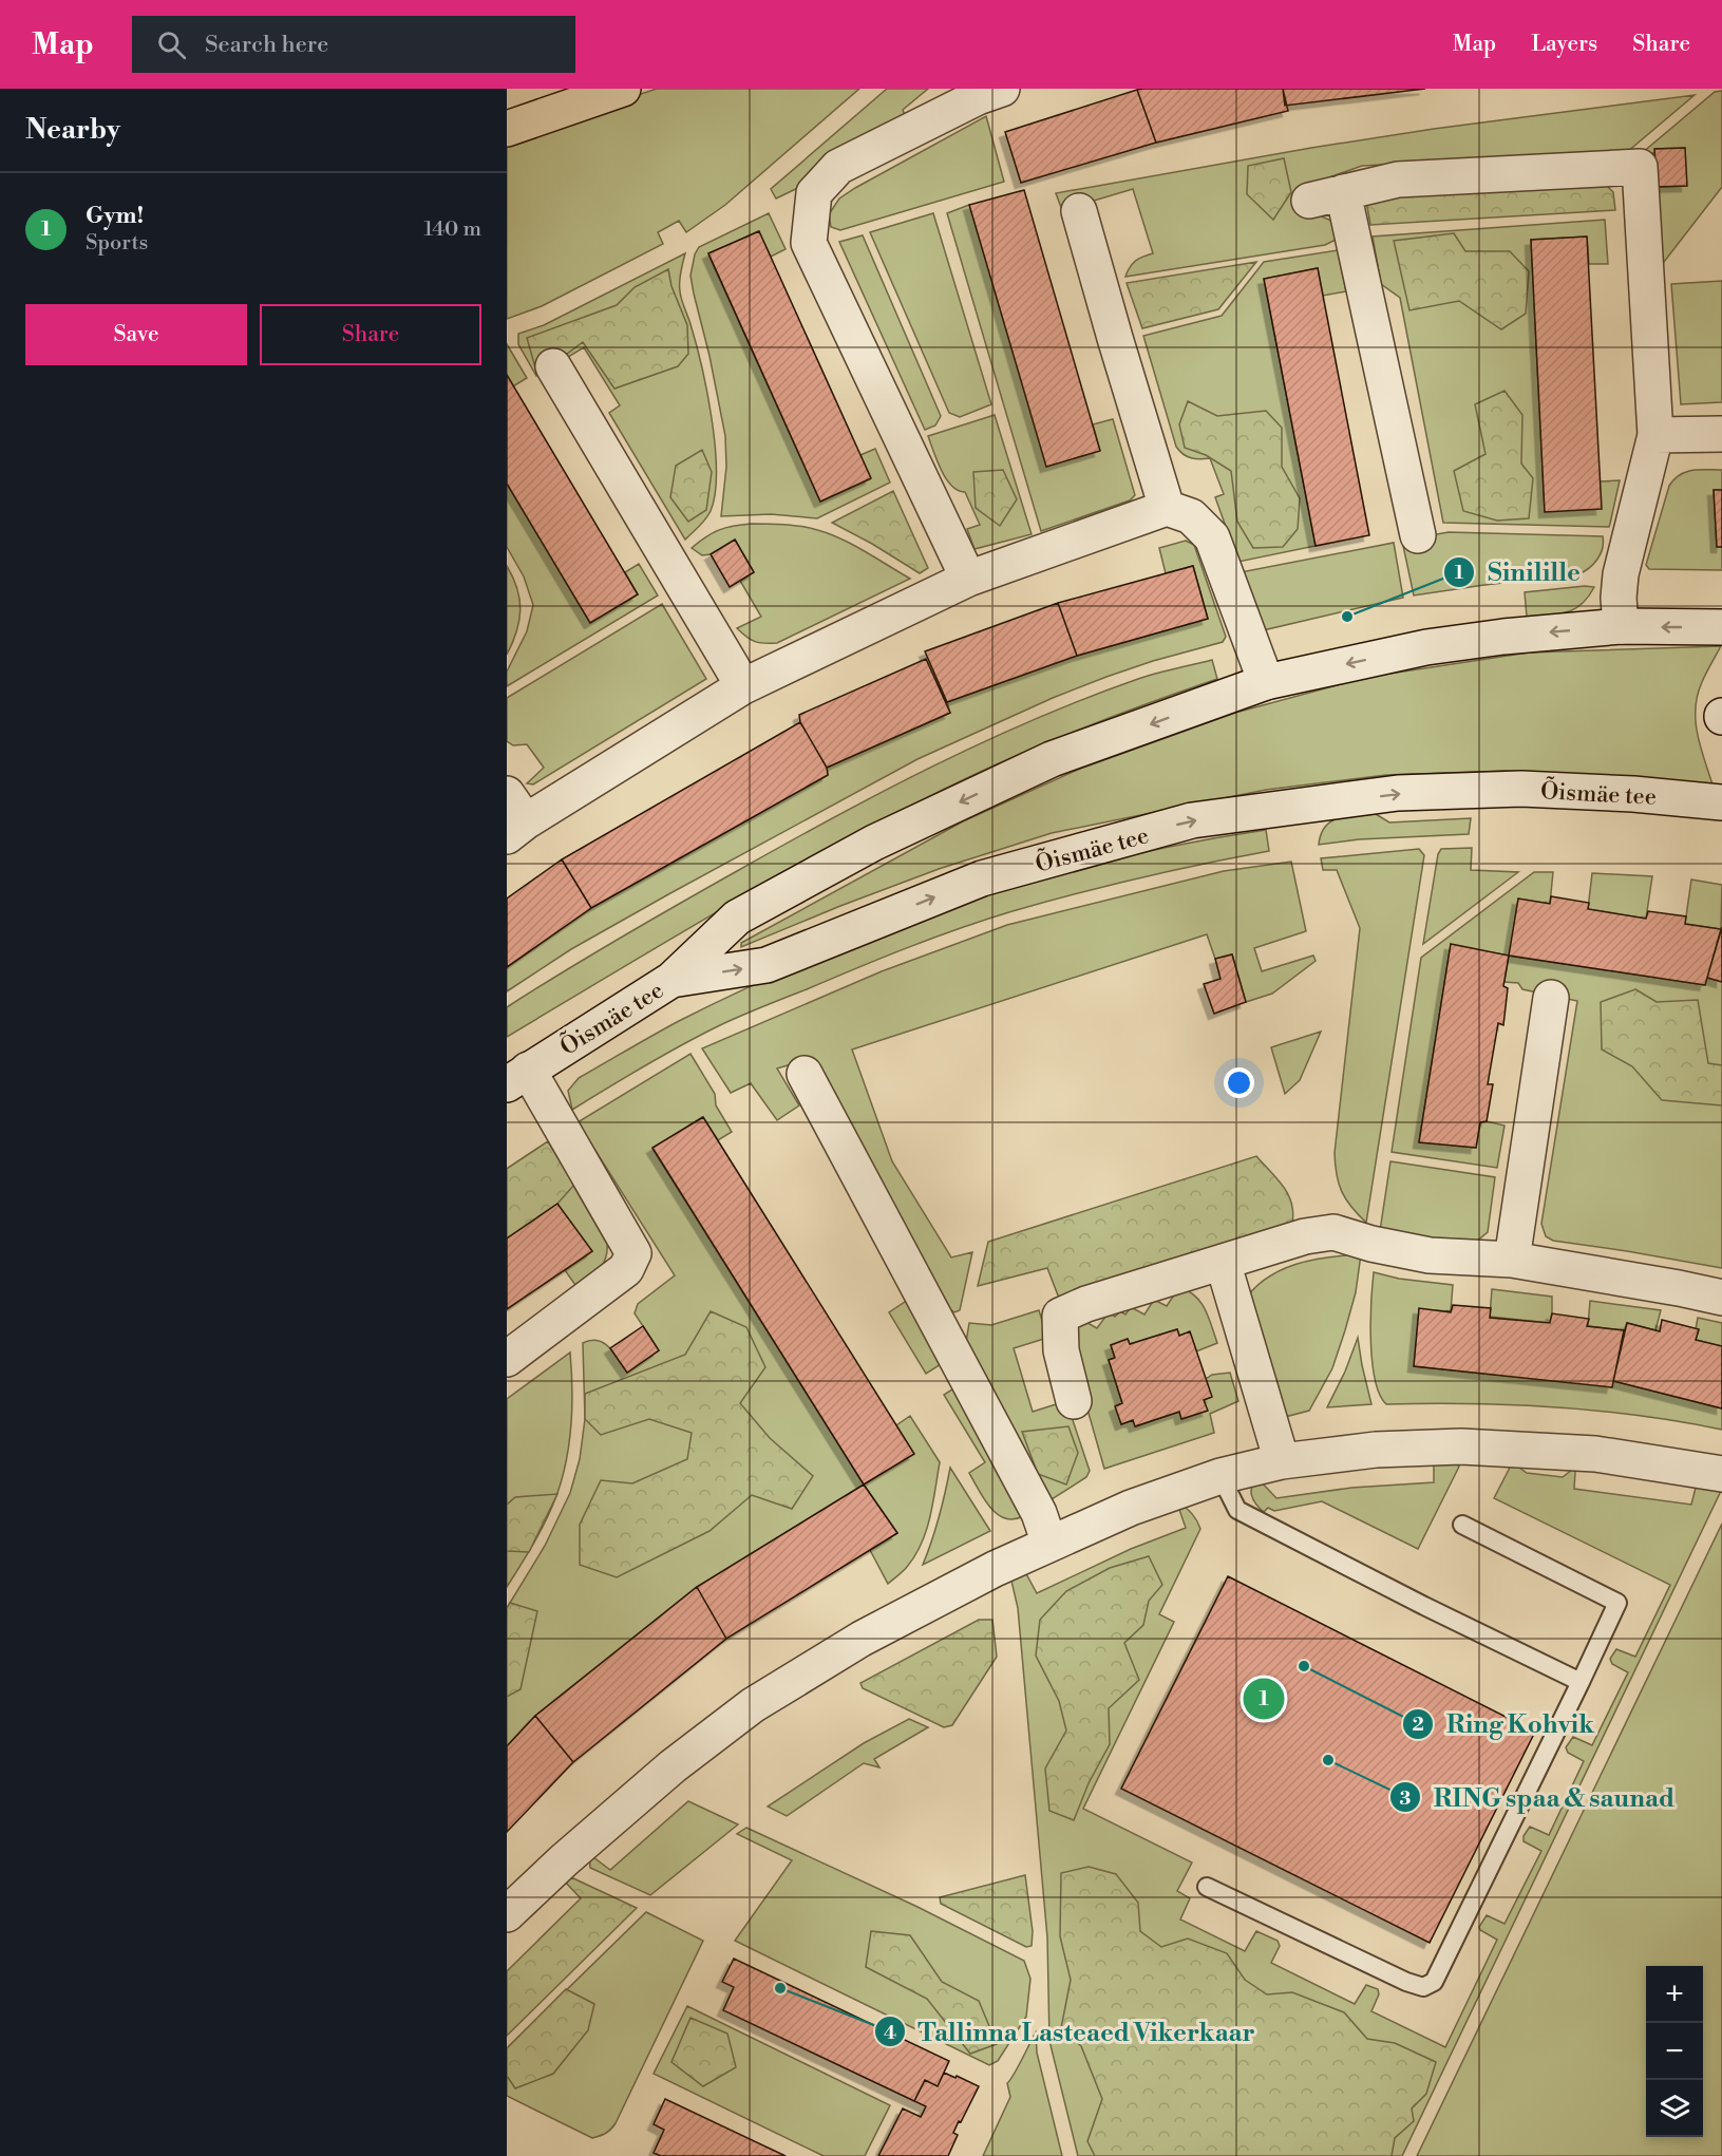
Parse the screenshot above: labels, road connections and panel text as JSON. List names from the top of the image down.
{
  "streets": {
    "street": ["Õismäe tee"]
  },
  "places": [
    "Sinilille",
    "Ring Kohvik",
    "RING spaa & saunad",
    "Tallinna Lasteaed Vikerkaar"
  ],
  "page": {
    "header": "Map",
    "search": "Search here",
    "nav": ["Map", "Layers", "Share"],
    "heading": "Nearby",
    "list": [
      {
        "mark": "1",
        "name": "Gym!",
        "note": "Sports",
        "value": "140 m"
      }
    ],
    "buttons": ["Save", "Share"],
    "pins": "1",
    "map_buttons": ["+", "−"]
  }
}
